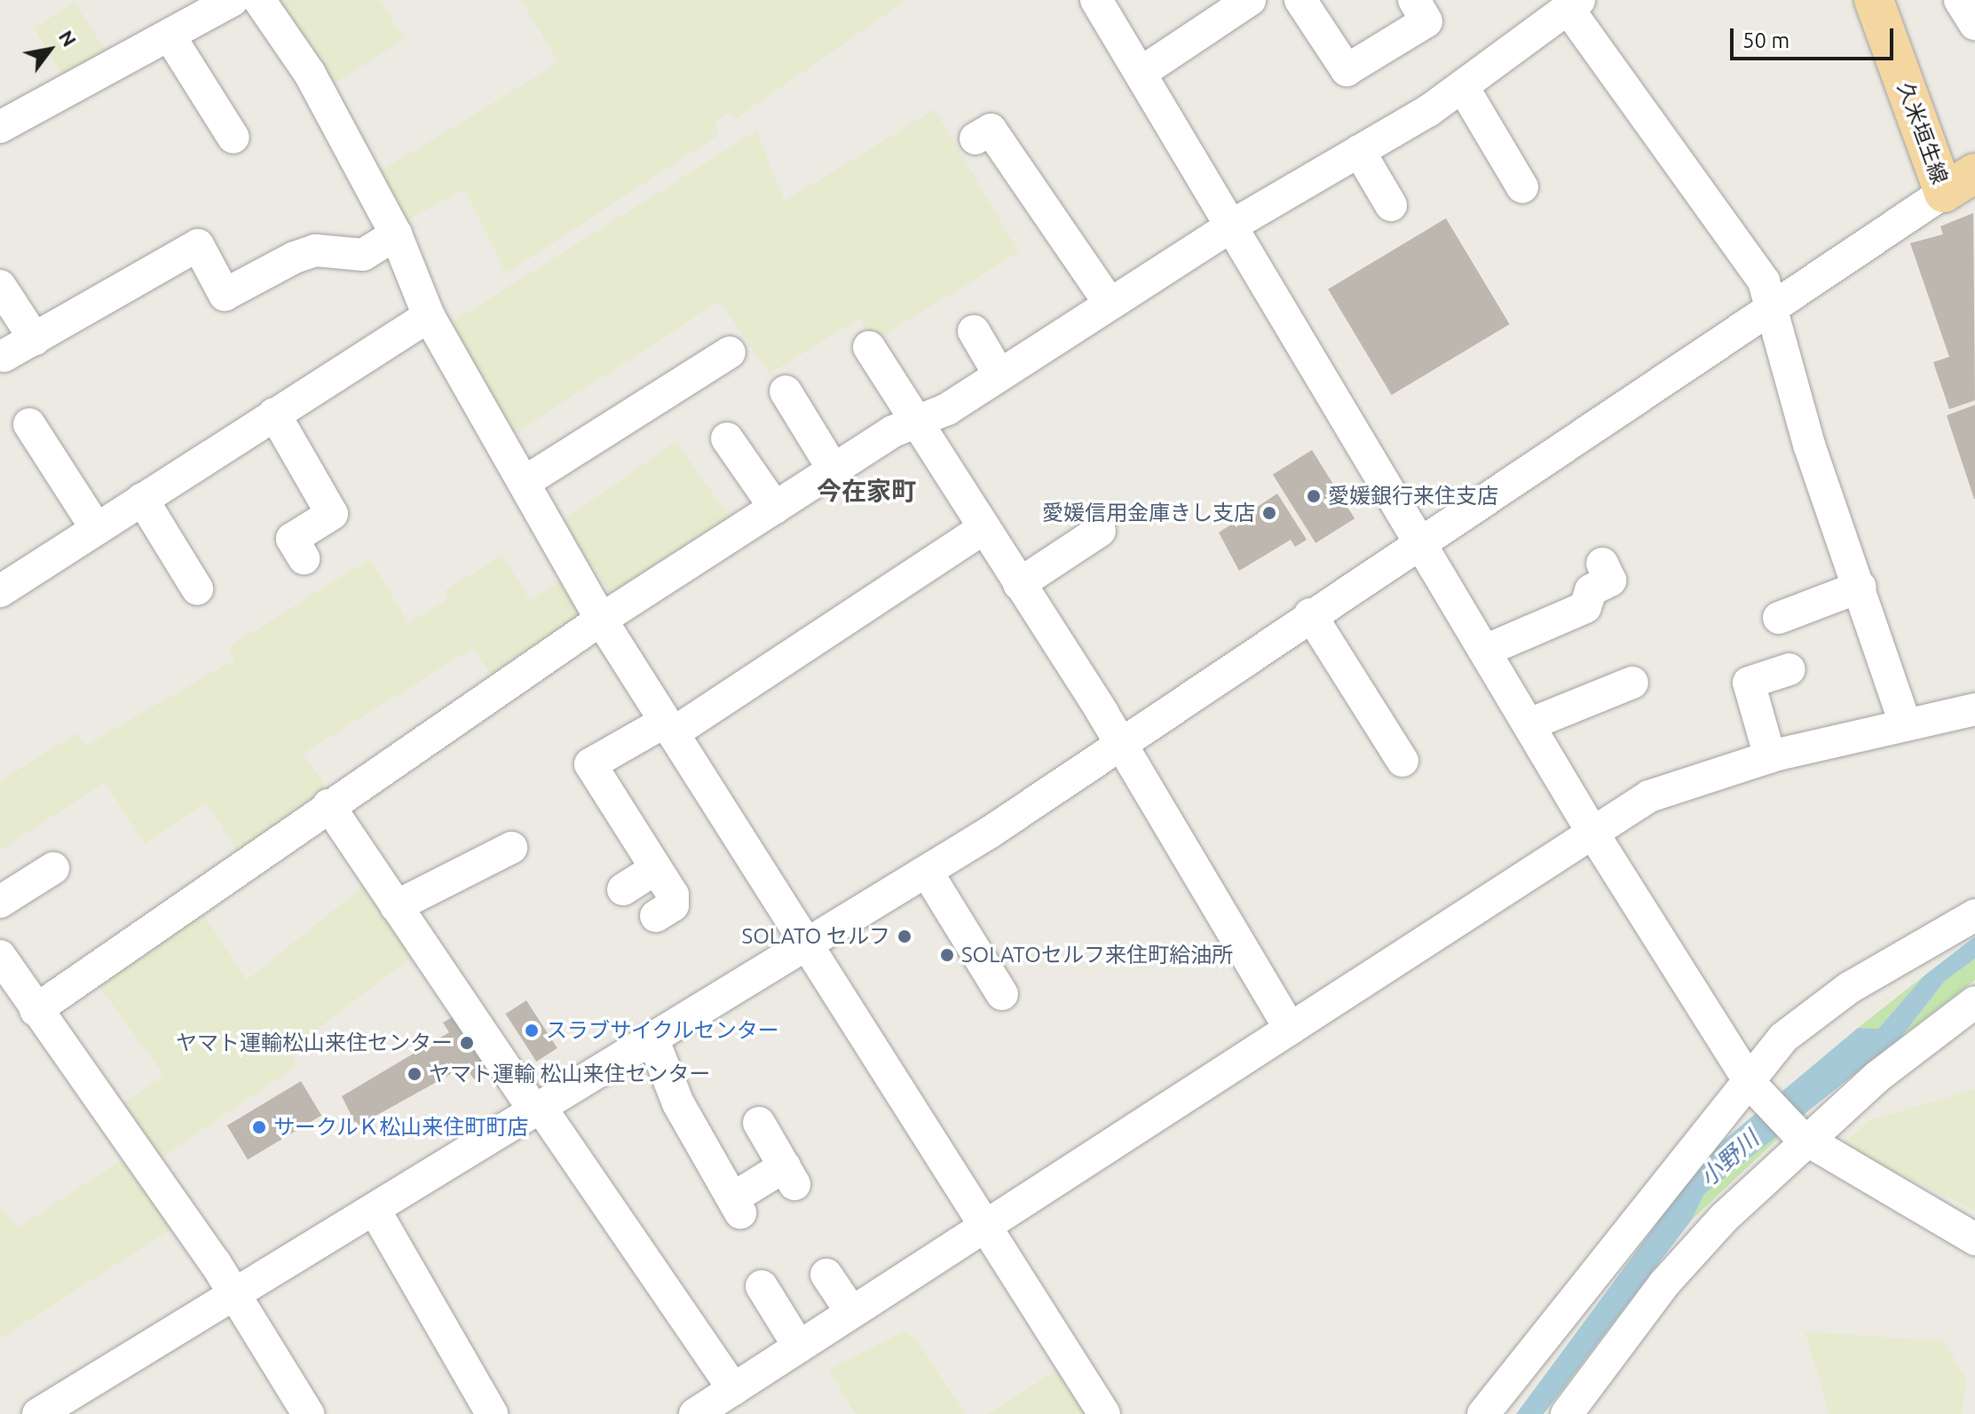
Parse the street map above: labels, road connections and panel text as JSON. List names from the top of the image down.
{
  "streets": {
    "main road": ["久米垣生線"]
  },
  "districts": ["今在家町"],
  "water": ["小野川"],
  "places": [
    "愛媛銀行来住支店",
    "愛媛信用金庫きし支店",
    "SOLATO セルフ",
    "SOLATOセルフ来住町給油所",
    "スラブサイクルセンター",
    "ヤマト運輸松山来住センター",
    "ヤマト運輸 松山来住センター",
    "サークルＫ松山来住町町店"
  ],
  "scale_bar": "50 m",
  "north": "top right"
}
